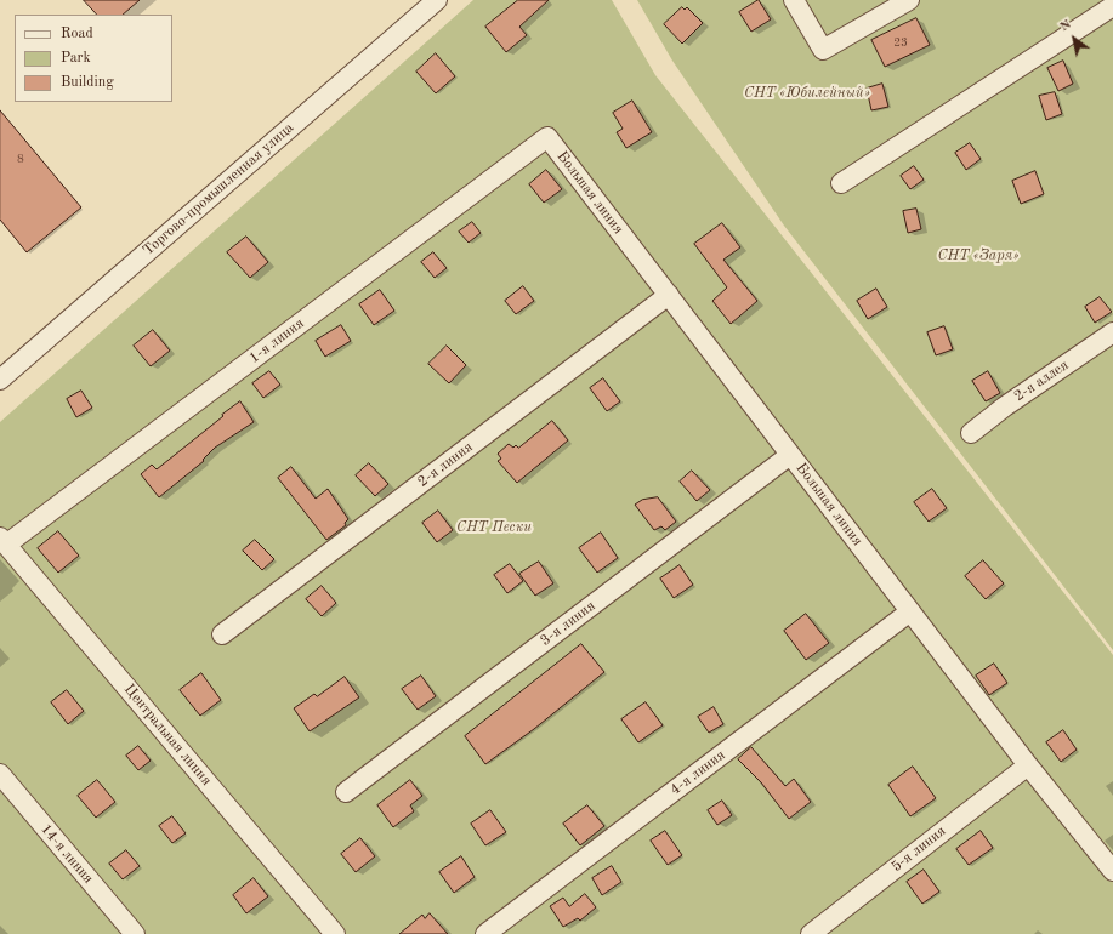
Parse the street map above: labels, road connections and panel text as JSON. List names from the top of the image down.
{
  "streets": {
    "street": [
      "Торгово-промышленная улица",
      "Большая линия",
      "1-я линия",
      "2-я аллея",
      "2-я линия",
      "3-я линия",
      "Центральная линия",
      "4-я линия",
      "5-я линия",
      "14-я линия"
    ]
  },
  "crossings": [
    ["Большая линия", "1-я линия"],
    ["Большая линия", "2-я линия"],
    ["Большая линия", "3-я линия"],
    ["Большая линия", "4-я линия"],
    ["Большая линия", "5-я линия"],
    ["1-я линия", "Центральная линия"]
  ],
  "parks": ["СНТ «Юбилейный»", "СНТ «Заря»", "СНТ Пески"],
  "house_numbers": ["23", "8"],
  "legend": ["Road", "Park", "Building"],
  "north": "top left"
}
